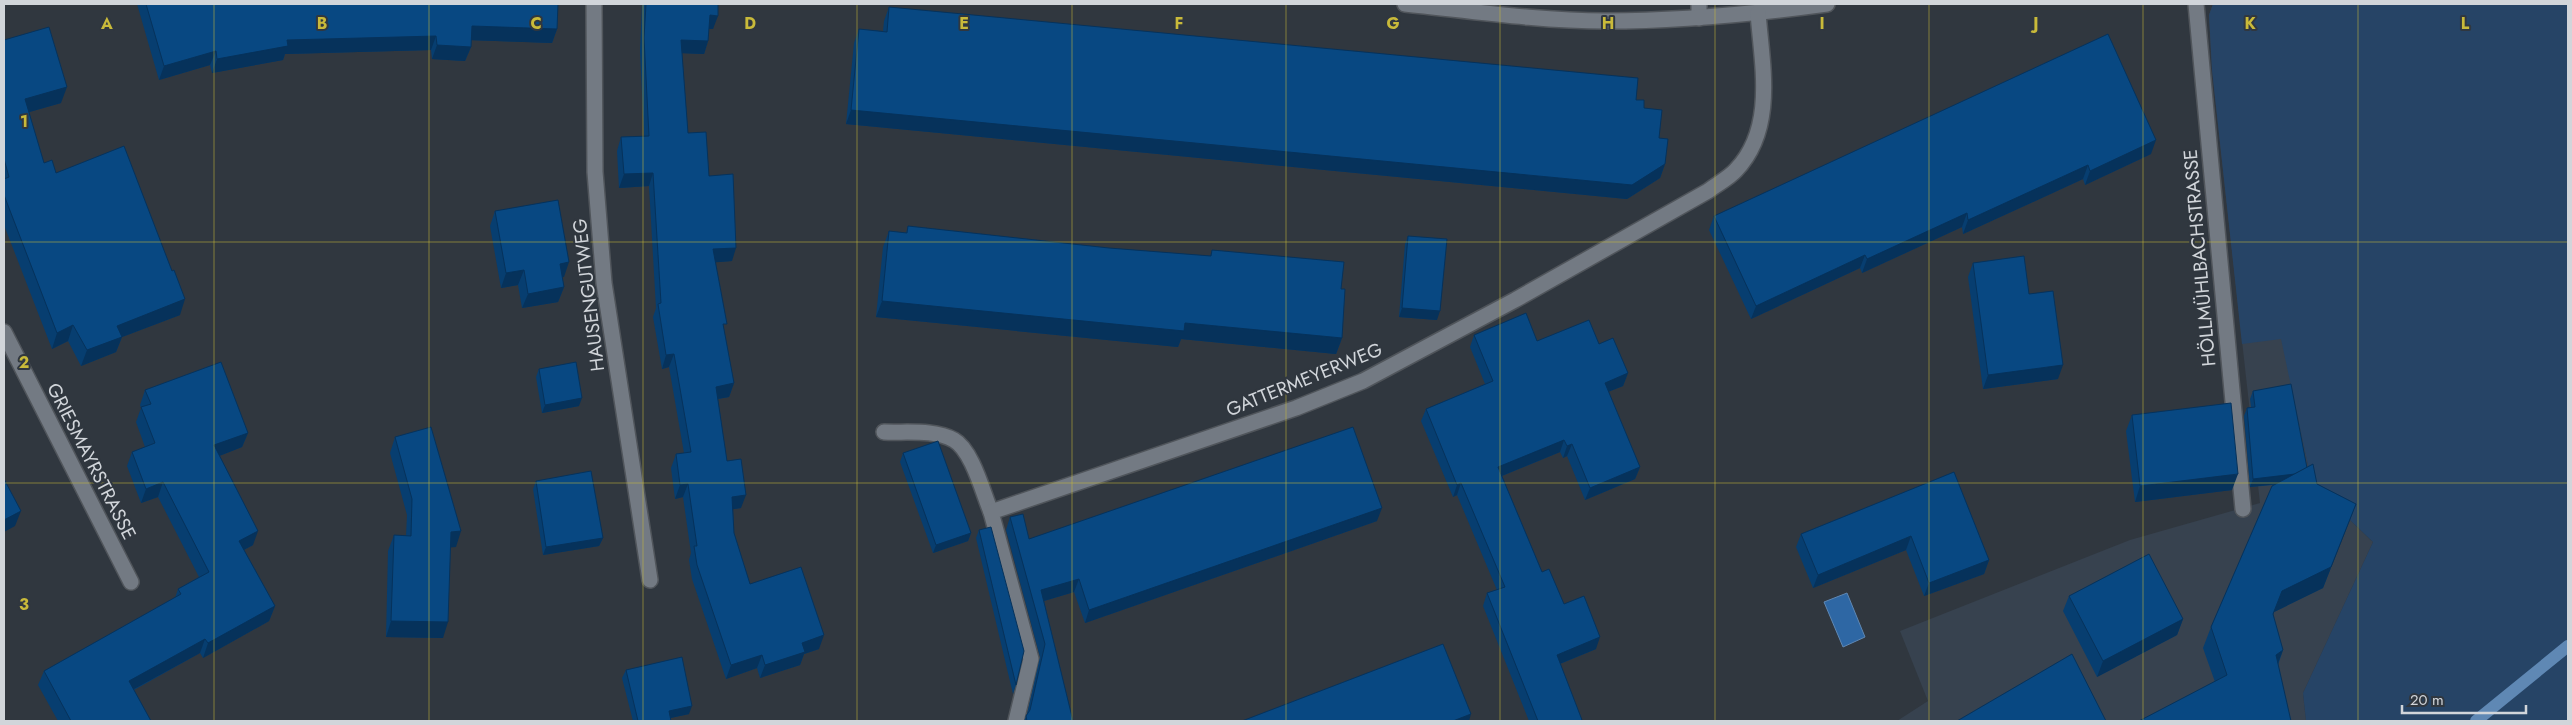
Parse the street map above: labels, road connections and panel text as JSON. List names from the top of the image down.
{
  "streets": {
    "street": [
      "HÖLLMÜHLBACHSTRASSE",
      "HAUSENGUTWEG",
      "GATTERMEYERWEG",
      "GRIESMAYRSTRASSE"
    ]
  },
  "scale_bar": "20 m",
  "grid": {
    "columns": [
      "A",
      "B",
      "C",
      "D",
      "E",
      "F",
      "G",
      "H",
      "I",
      "J",
      "K",
      "L"
    ],
    "rows": ["1", "2", "3"]
  }
}
